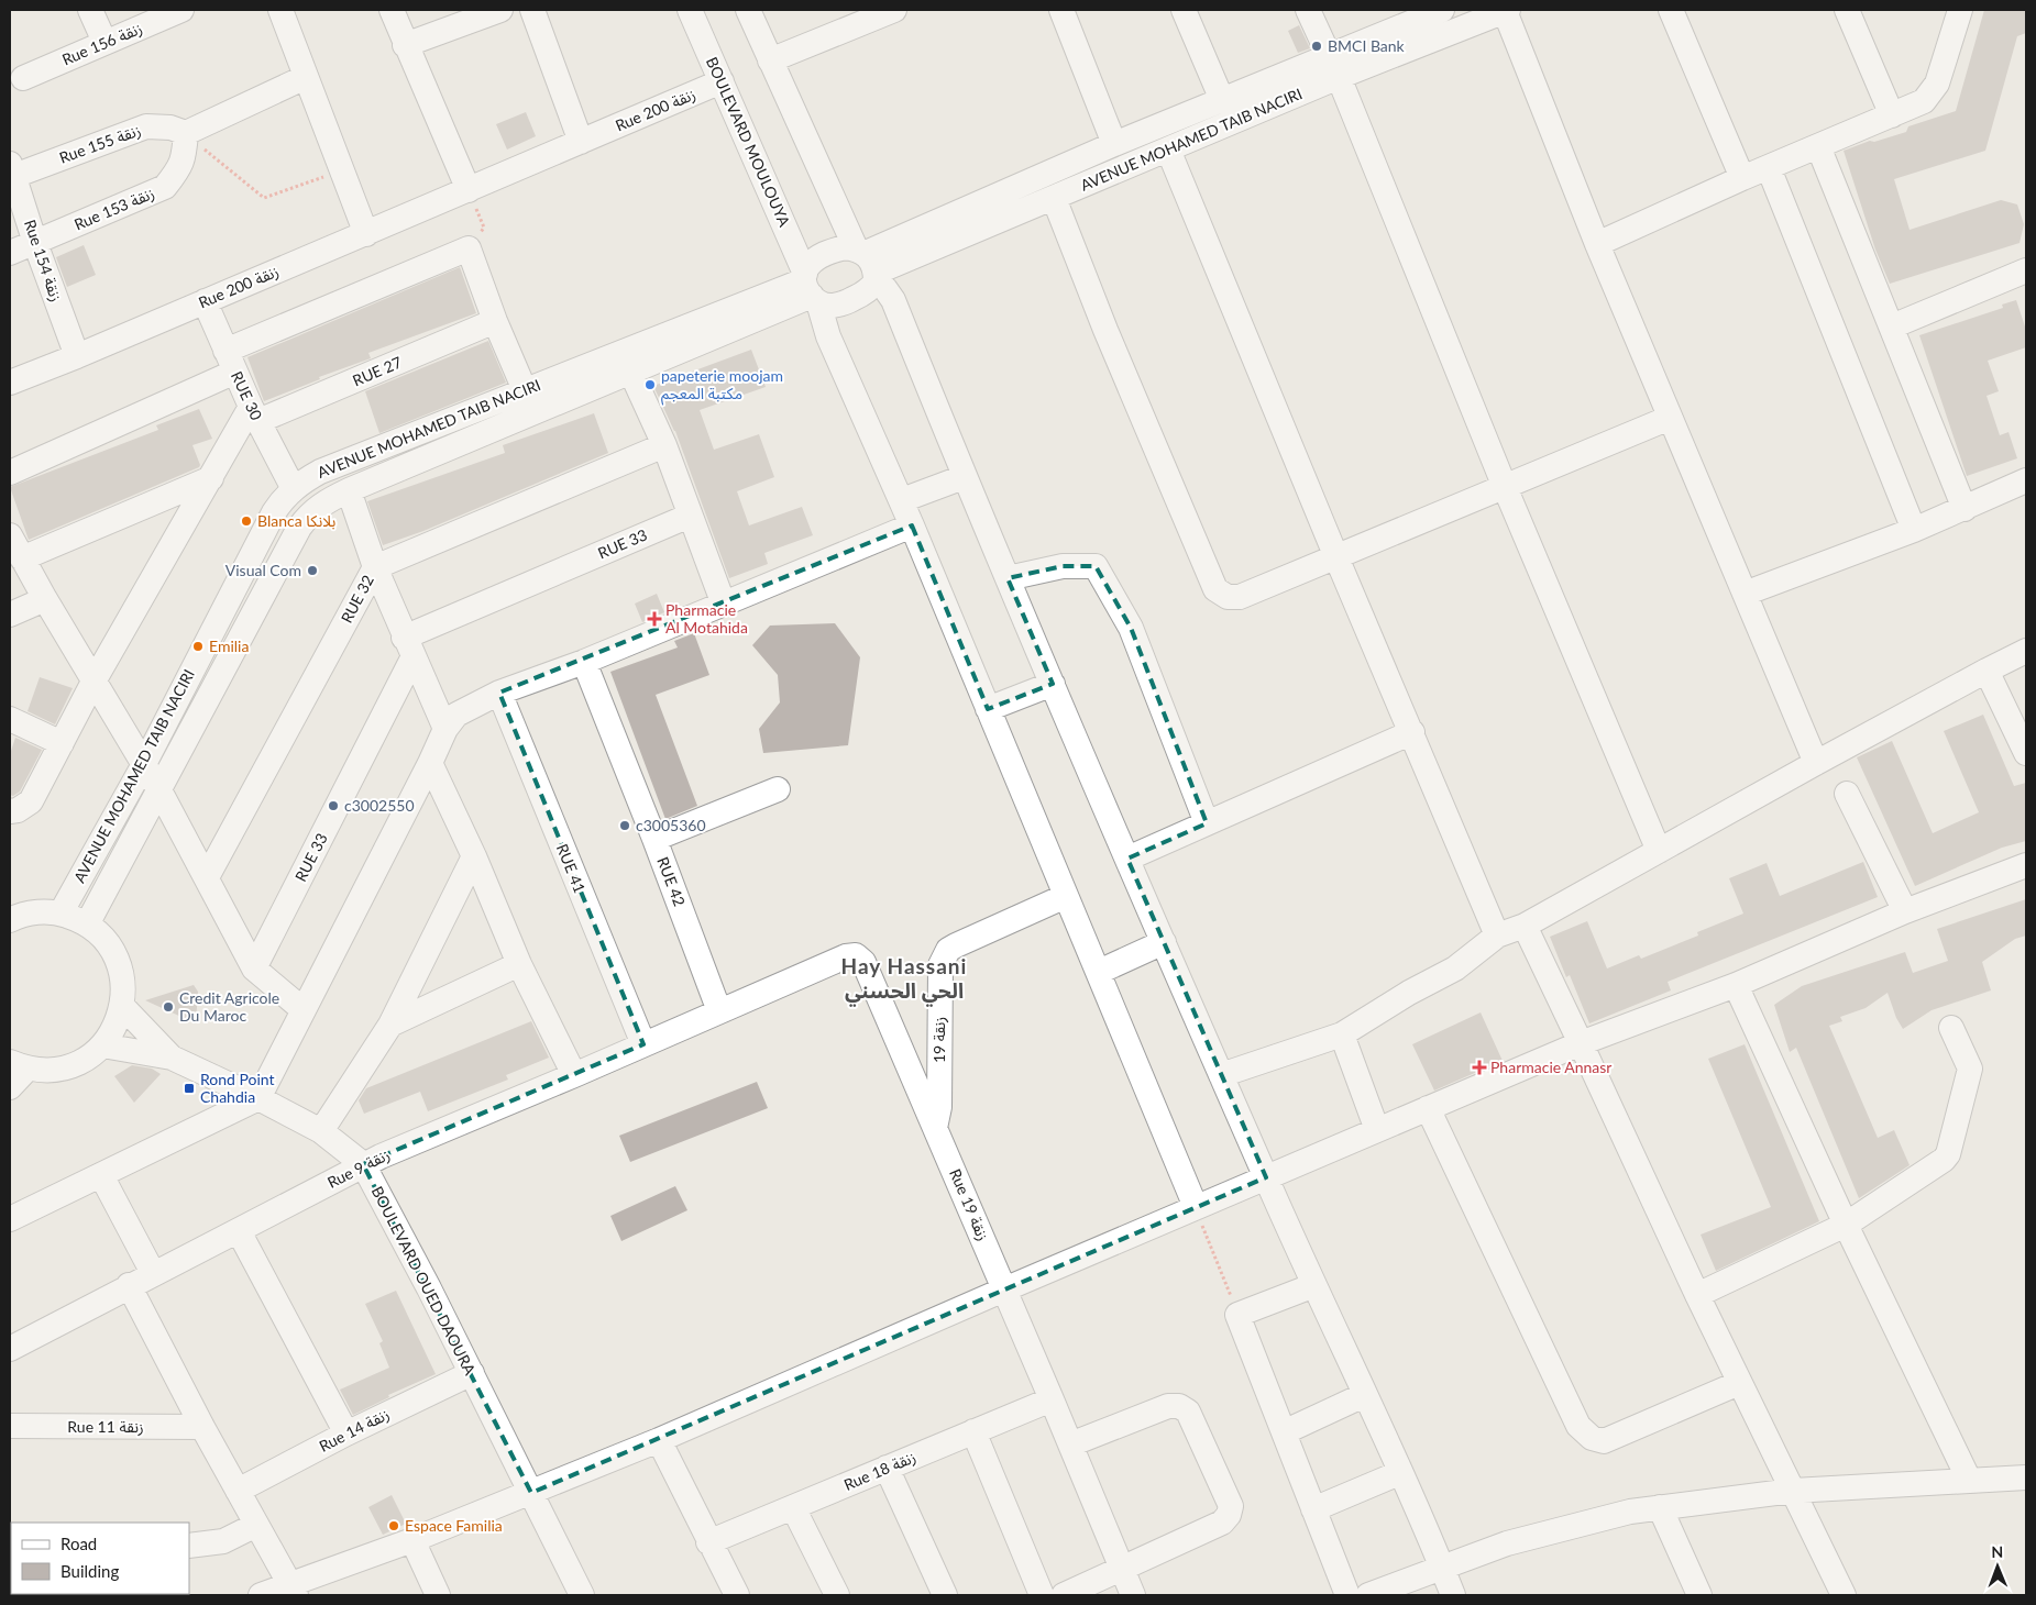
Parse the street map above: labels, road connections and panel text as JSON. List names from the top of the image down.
{
  "streets": {
    "street": [
      "Rue 156 زنقة",
      "Rue 200 زنقة",
      "AVENUE MOHAMED TAIB NACIRI",
      "BOULEVARD MOULOUYA",
      "Rue 155 زنقة",
      "Rue 153 زنقة",
      "Rue 154 زنقة",
      "RUE 27",
      "RUE 30",
      "RUE 33",
      "RUE 32",
      "RUE 41",
      "RUE 42",
      "19 زنقة",
      "Rue 9 زنقة",
      "Rue 19 زنقة",
      "BOULEVARD OUED DAOURA",
      "Rue 11 زنقة",
      "Rue 14 زنقة",
      "Rue 18 زنقة"
    ]
  },
  "crossings": [
    ["Rue 200 زنقة", "BOULEVARD MOULOUYA"],
    ["Rue 200 زنقة", "Rue 154 زنقة"],
    ["Rue 200 زنقة", "RUE 30"],
    ["AVENUE MOHAMED TAIB NACIRI", "BOULEVARD MOULOUYA"],
    ["AVENUE MOHAMED TAIB NACIRI", "RUE 30"],
    ["BOULEVARD MOULOUYA", "19 زنقة"],
    ["Rue 155 زنقة", "Rue 153 زنقة"],
    ["Rue 155 زنقة", "Rue 154 زنقة"],
    ["Rue 153 زنقة", "Rue 154 زنقة"],
    ["RUE 27", "RUE 30"],
    ["RUE 41", "Rue 9 زنقة"],
    ["RUE 42", "Rue 9 زنقة"],
    ["RUE 42", "Rue 19 زنقة"],
    ["19 زنقة", "Rue 19 زنقة"],
    ["Rue 9 زنقة", "Rue 19 زنقة"],
    ["Rue 9 زنقة", "BOULEVARD OUED DAOURA"],
    ["Rue 19 زنقة", "Rue 18 زنقة"],
    ["BOULEVARD OUED DAOURA", "Rue 14 زنقة"]
  ],
  "districts": ["Hay Hassani الحي الحسني"],
  "places": {
    "other": [
      "BMCI Bank",
      "papeterie moojam مكتبة المعجم",
      "Blanca بلانكا",
      "Visual Com",
      "Emilia",
      "c3002550",
      "c3005360",
      "Credit Agricole Du Maroc",
      "Espace Familia"
    ],
    "health": ["Pharmacie Al Motahida", "Pharmacie Annasr"],
    "transit": ["Rond Point Chahdia"]
  },
  "legend": ["Road", "Building"],
  "north": "top"
}
